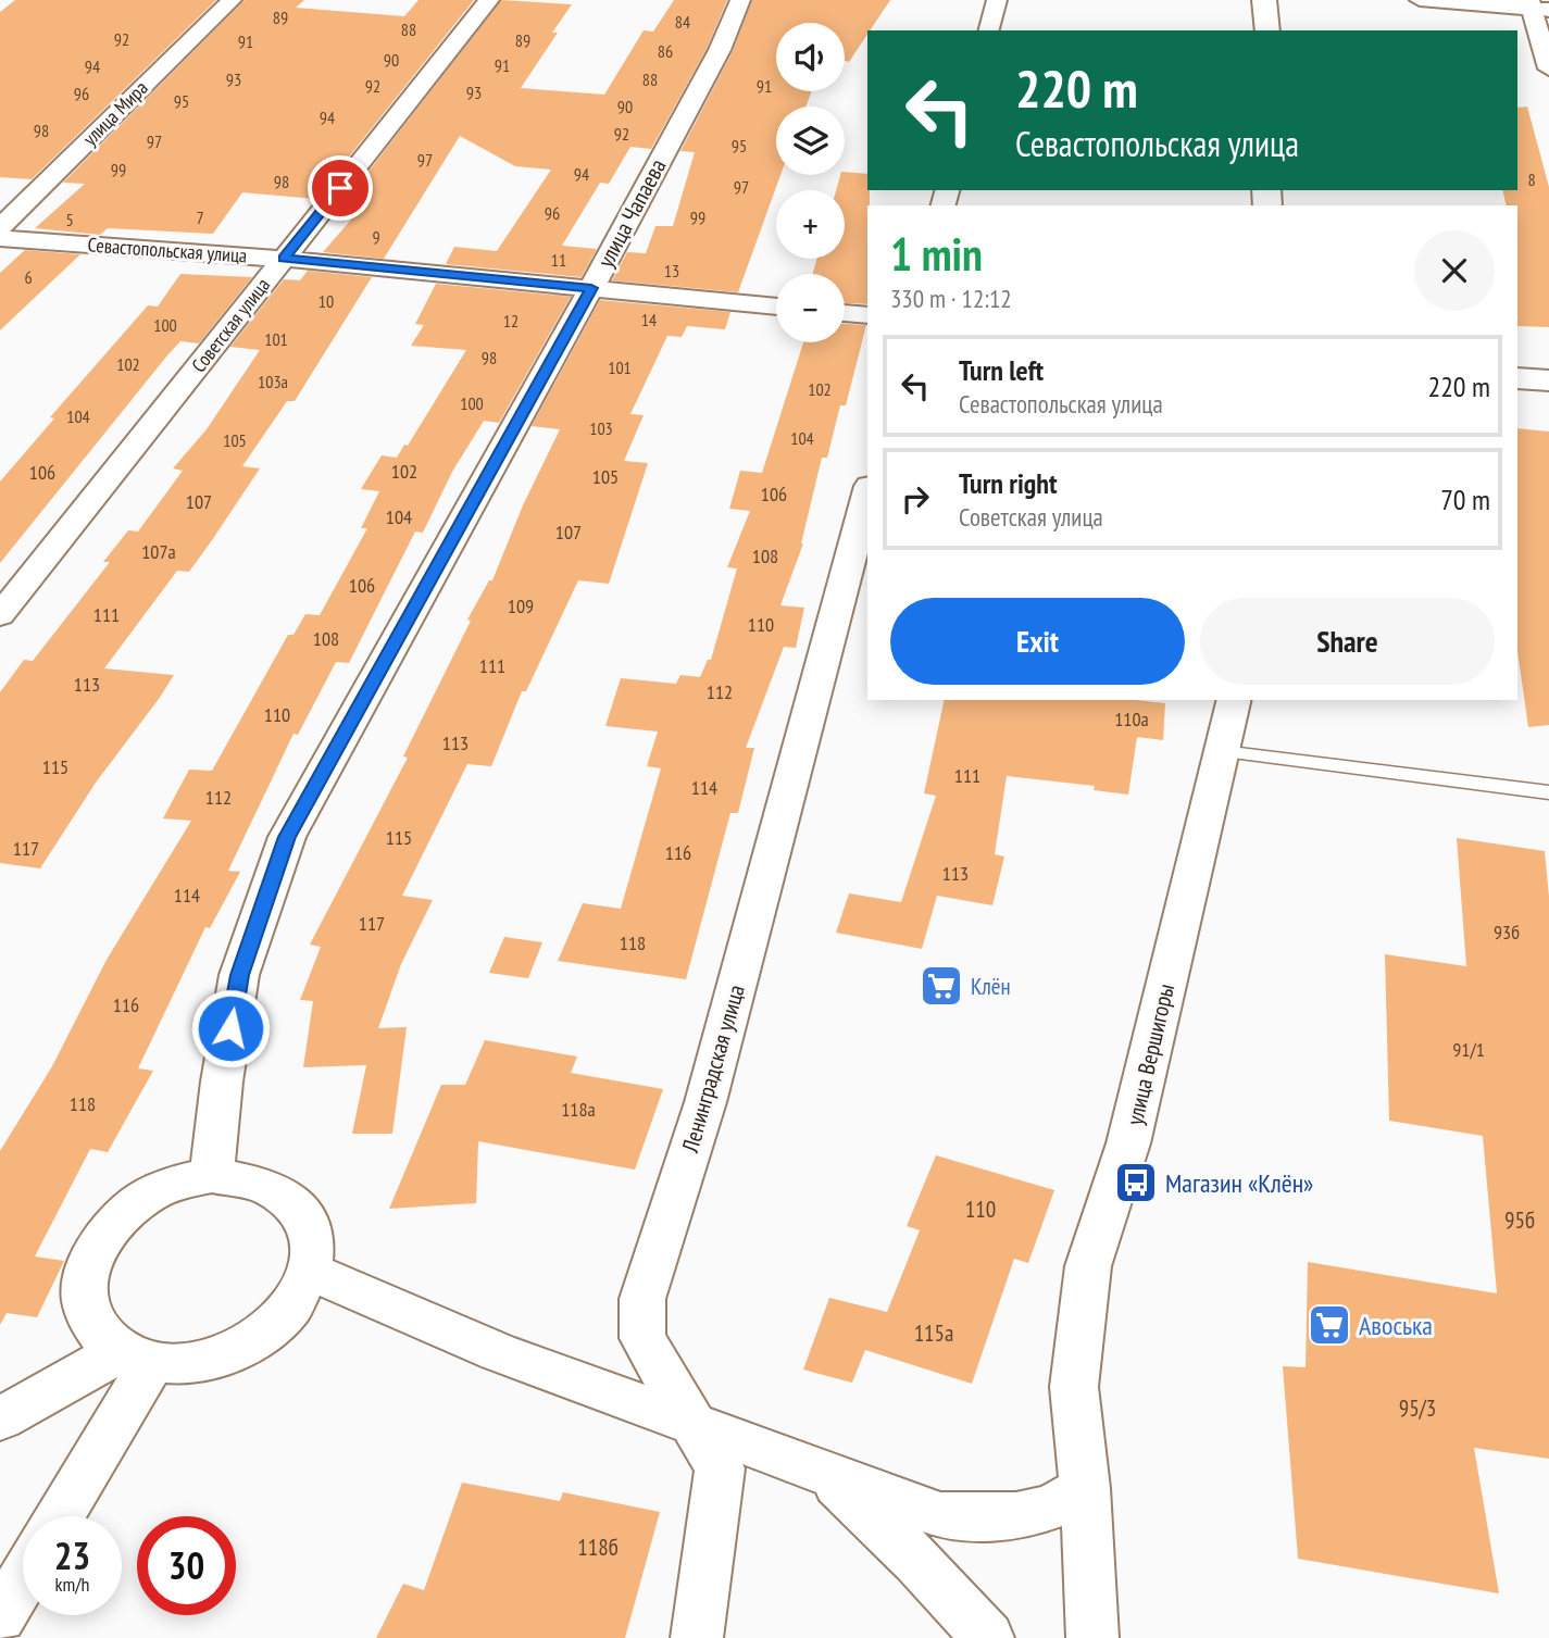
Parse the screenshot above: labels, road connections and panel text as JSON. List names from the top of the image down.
{
  "streets": {
    "street": [
      "улица Мира",
      "улица Чапаева",
      "Севастопольская улица",
      "Советская улица",
      "улица Вершигоры",
      "Ленинградская улица"
    ]
  },
  "crossings": [
    ["улица Чапаева", "Севастопольская улица"],
    ["Севастопольская улица", "Советская улица"]
  ],
  "places": {
    "supermarket": ["Клён", "Авоська"],
    "bus stop": ["Магазин «Клён»"]
  },
  "house_numbers": [
    "89",
    "84",
    "88",
    "92",
    "89",
    "91",
    "86",
    "90",
    "91",
    "94",
    "93",
    "88",
    "92",
    "91",
    "93",
    "96",
    "95",
    "90",
    "94",
    "98",
    "92",
    "97",
    "95",
    "97",
    "99",
    "94",
    "8",
    "98",
    "97",
    "96",
    "7",
    "99",
    "5",
    "9",
    "11",
    "13",
    "6",
    "10",
    "14",
    "12",
    "100",
    "101",
    "98",
    "102",
    "101",
    "103а",
    "102",
    "100",
    "104",
    "103",
    "104",
    "105",
    "102",
    "106",
    "105",
    "106",
    "107",
    "104",
    "107",
    "107а",
    "108",
    "106",
    "109",
    "111",
    "110",
    "108",
    "111",
    "113",
    "112",
    "110",
    "110а",
    "113",
    "115",
    "111",
    "114",
    "112",
    "115",
    "117",
    "116",
    "113",
    "114",
    "117",
    "93б",
    "118",
    "116",
    "91/1",
    "118",
    "118a",
    "110",
    "95б",
    "115а",
    "95/3",
    "118б"
  ],
  "page": {
    "map_buttons": ["+", "−"],
    "turn": ["220 m", "Севастопольская улица"],
    "heading": ["1 min", "330 m · 12:12"],
    "list": [
      {
        "name": "Turn left",
        "note": "Севастопольская улица",
        "value": "220 m"
      },
      {
        "name": "Turn right",
        "note": "Советская улица",
        "value": "70 m"
      }
    ],
    "buttons": ["Exit", "Share"],
    "speed": "23 km/h",
    "limit": "30"
  }
}
